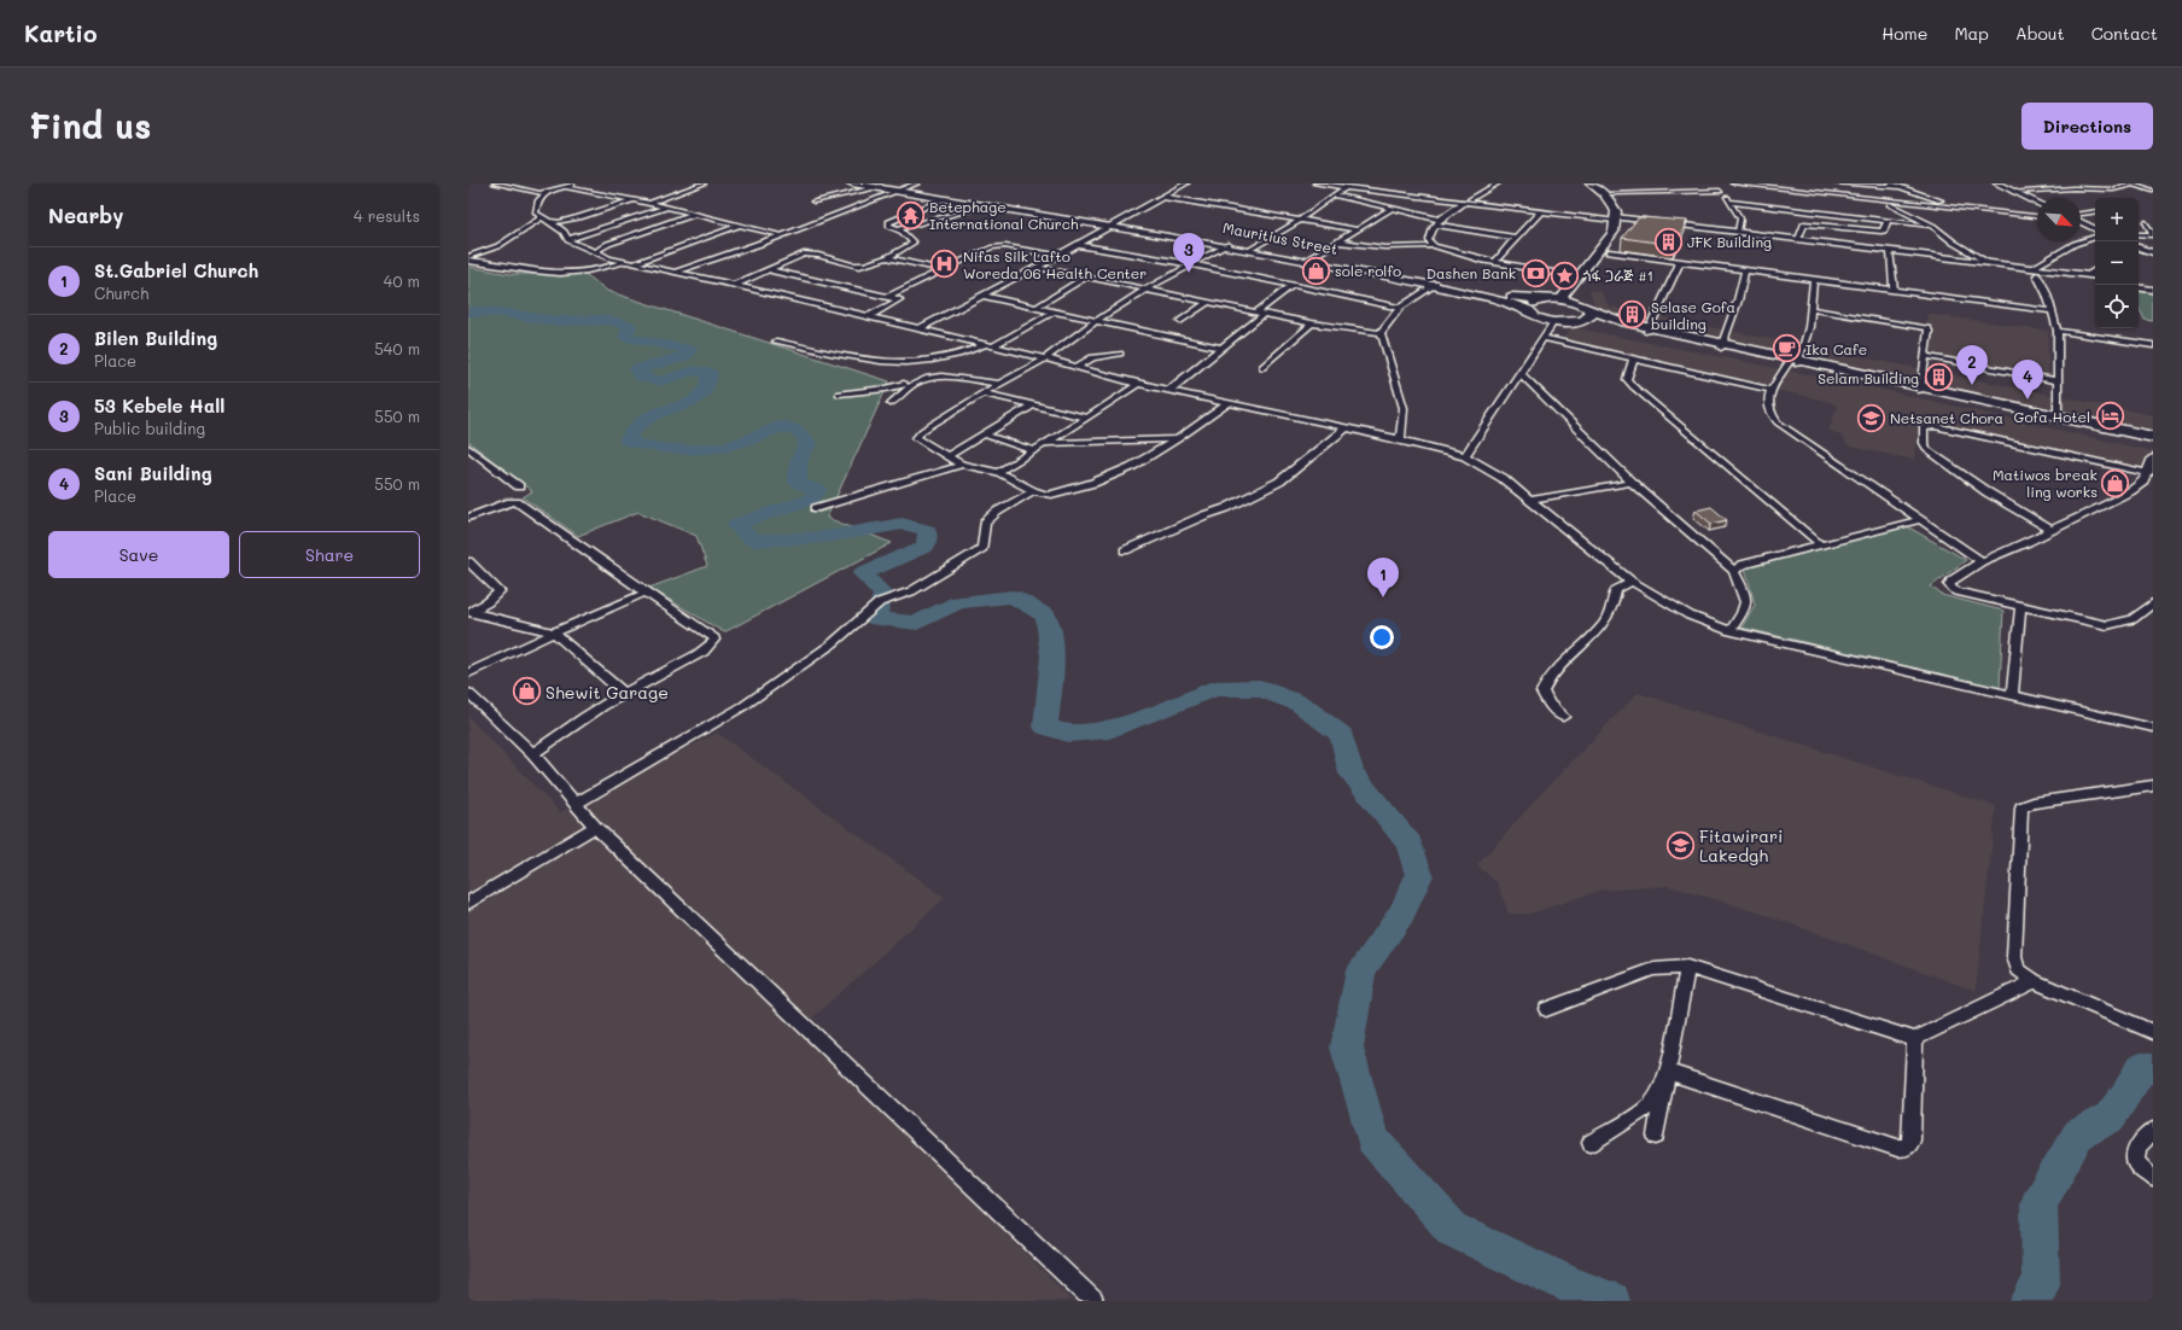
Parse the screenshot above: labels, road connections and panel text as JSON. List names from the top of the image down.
{
  "streets": {
    "main road": ["Mauritius Street"]
  },
  "places": {
    "temple": ["Betephage International Church"],
    "building": ["JFK Building", "Selase Gofa building", "Selam Building"],
    "hospital": ["Nifas Silk Lafto Woreda 06 Health Center"],
    "shop": ["sole rolfo", "Matiwos break ling works", "Shewit Garage"],
    "bank": ["Dashen Bank"],
    "place": ["ጎፋ ጋራጅ #1"],
    "cafe": ["Ika Cafe"],
    "hotel": ["Gofa Hotel"],
    "school or university": ["Netsanet Chora", "Fitawirari Lakedgh"]
  },
  "north": "bottom right",
  "page": {
    "header": "Kartio",
    "nav": [
      "Home",
      "Map",
      "About",
      "Contact"
    ],
    "buttons": [
      "Directions",
      ["Save", "Share"]
    ],
    "title": "Find us",
    "heading": ["Nearby", "4 results"],
    "map_buttons": ["+", "−"],
    "pins": [
      "3",
      "2",
      "4",
      "1"
    ],
    "list": [
      {
        "mark": "1",
        "name": "St.Gabriel Church",
        "note": "Church",
        "value": "40 m"
      },
      {
        "mark": "2",
        "name": "Bilen Building",
        "note": "Place",
        "value": "540 m"
      },
      {
        "mark": "3",
        "name": "53 Kebele Hall",
        "note": "Public building",
        "value": "550 m"
      },
      {
        "mark": "4",
        "name": "Sani Building",
        "note": "Place",
        "value": "550 m"
      }
    ]
  }
}
